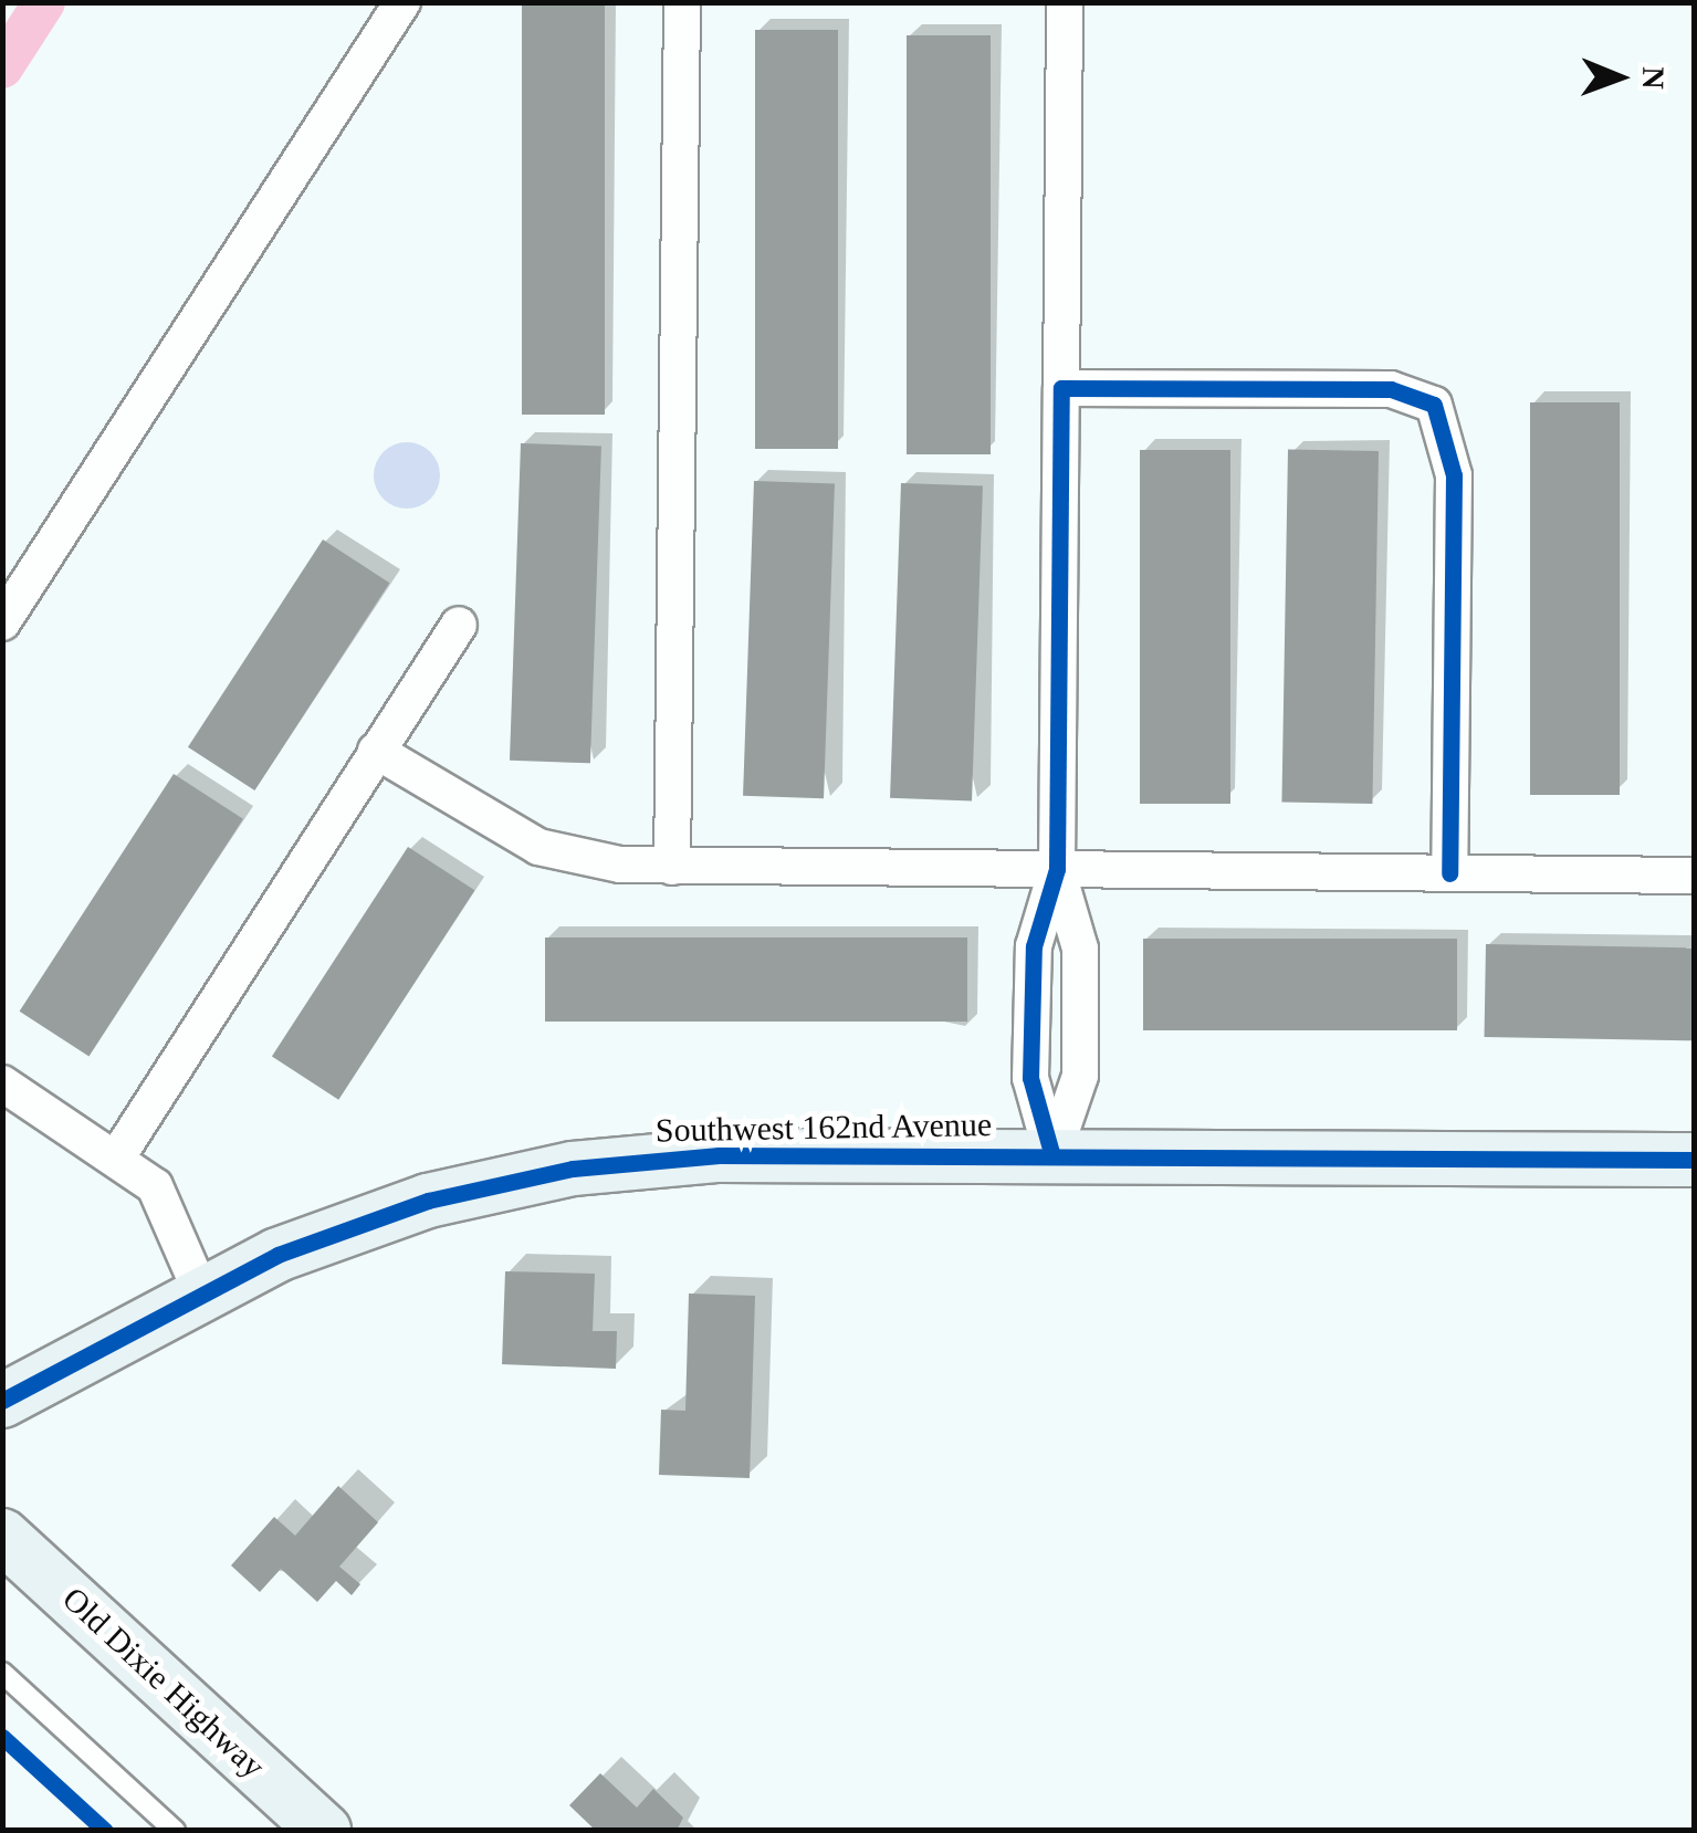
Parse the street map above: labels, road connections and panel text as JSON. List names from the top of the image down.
{
  "streets": {
    "street": ["Southwest 162nd Avenue", "Old Dixie Highway"]
  },
  "north": "right"
}
